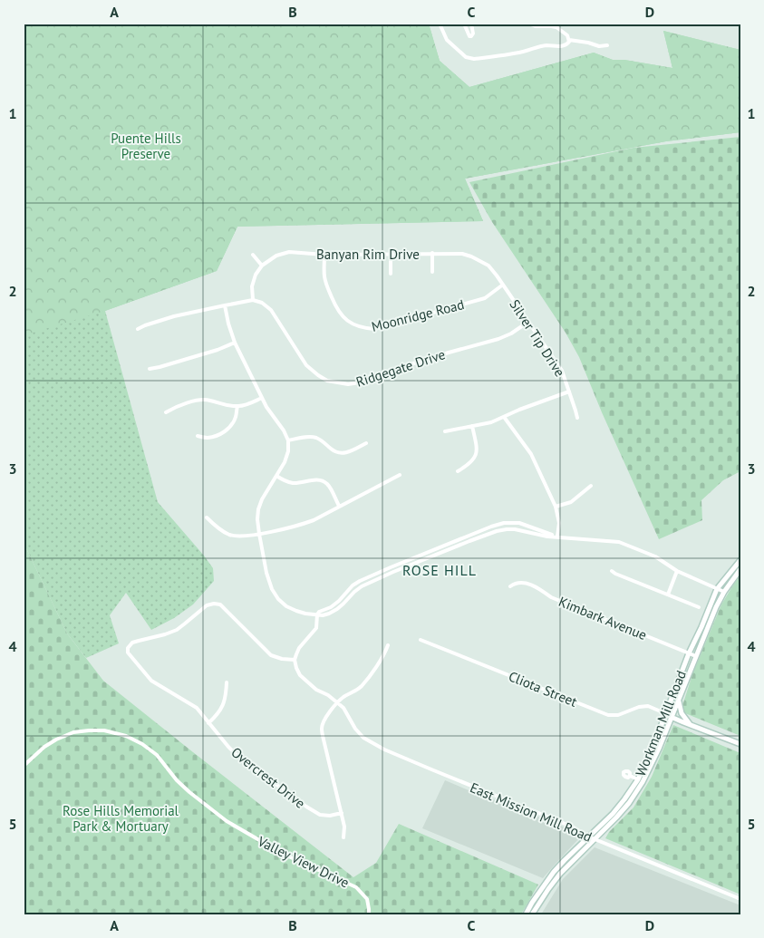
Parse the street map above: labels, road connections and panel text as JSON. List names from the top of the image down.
{
  "streets": {
    "main road": ["Workman Mill Road"],
    "street": [
      "Banyan Rim Drive",
      "Moonridge Road",
      "Silver Tip Drive",
      "Ridgegate Drive",
      "Kimbark Avenue",
      "Cliota Street",
      "Overcrest Drive",
      "East Mission Mill Road",
      "Valley View Drive"
    ]
  },
  "crossings": [
    ["Banyan Rim Drive", "Moonridge Road"],
    ["Banyan Rim Drive", "Silver Tip Drive"],
    ["Moonridge Road", "Silver Tip Drive"],
    ["Silver Tip Drive", "Ridgegate Drive"],
    ["Kimbark Avenue", "Workman Mill Road"],
    ["Cliota Street", "Workman Mill Road"],
    ["Workman Mill Road", "East Mission Mill Road"]
  ],
  "districts": ["ROSE HILL"],
  "parks": ["Puente Hills Preserve", "Rose Hills Memorial Park & Mortuary"],
  "grid": {
    "columns": [
      "A",
      "B",
      "C",
      "D"
    ],
    "rows": [
      "1",
      "2",
      "3",
      "4",
      "5"
    ]
  }
}
